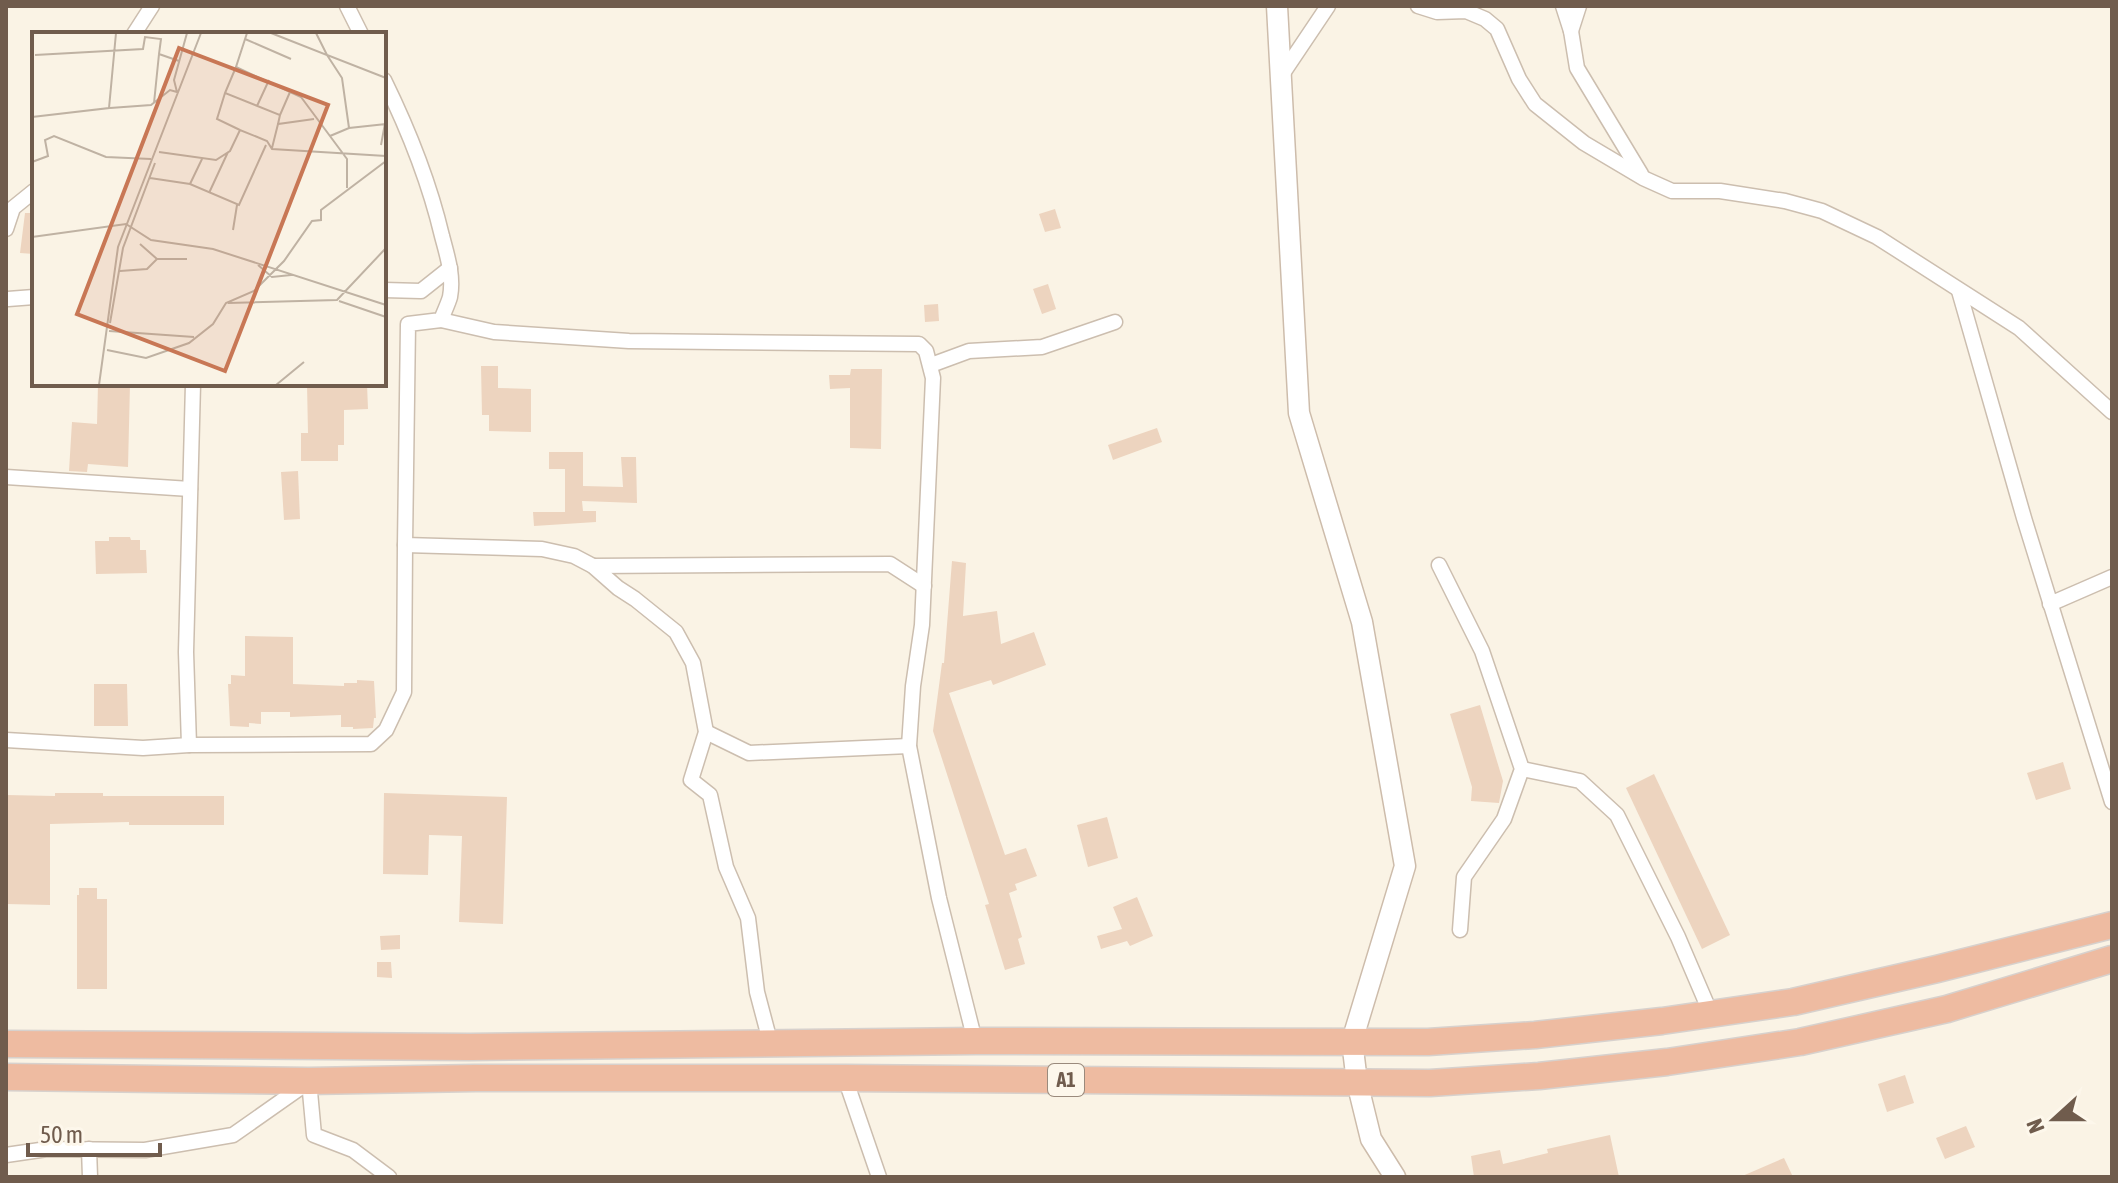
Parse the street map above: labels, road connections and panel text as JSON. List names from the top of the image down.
{
  "streets": {
    "highway": ["A1"]
  },
  "scale_bar": "50 m",
  "north": "left"
}
